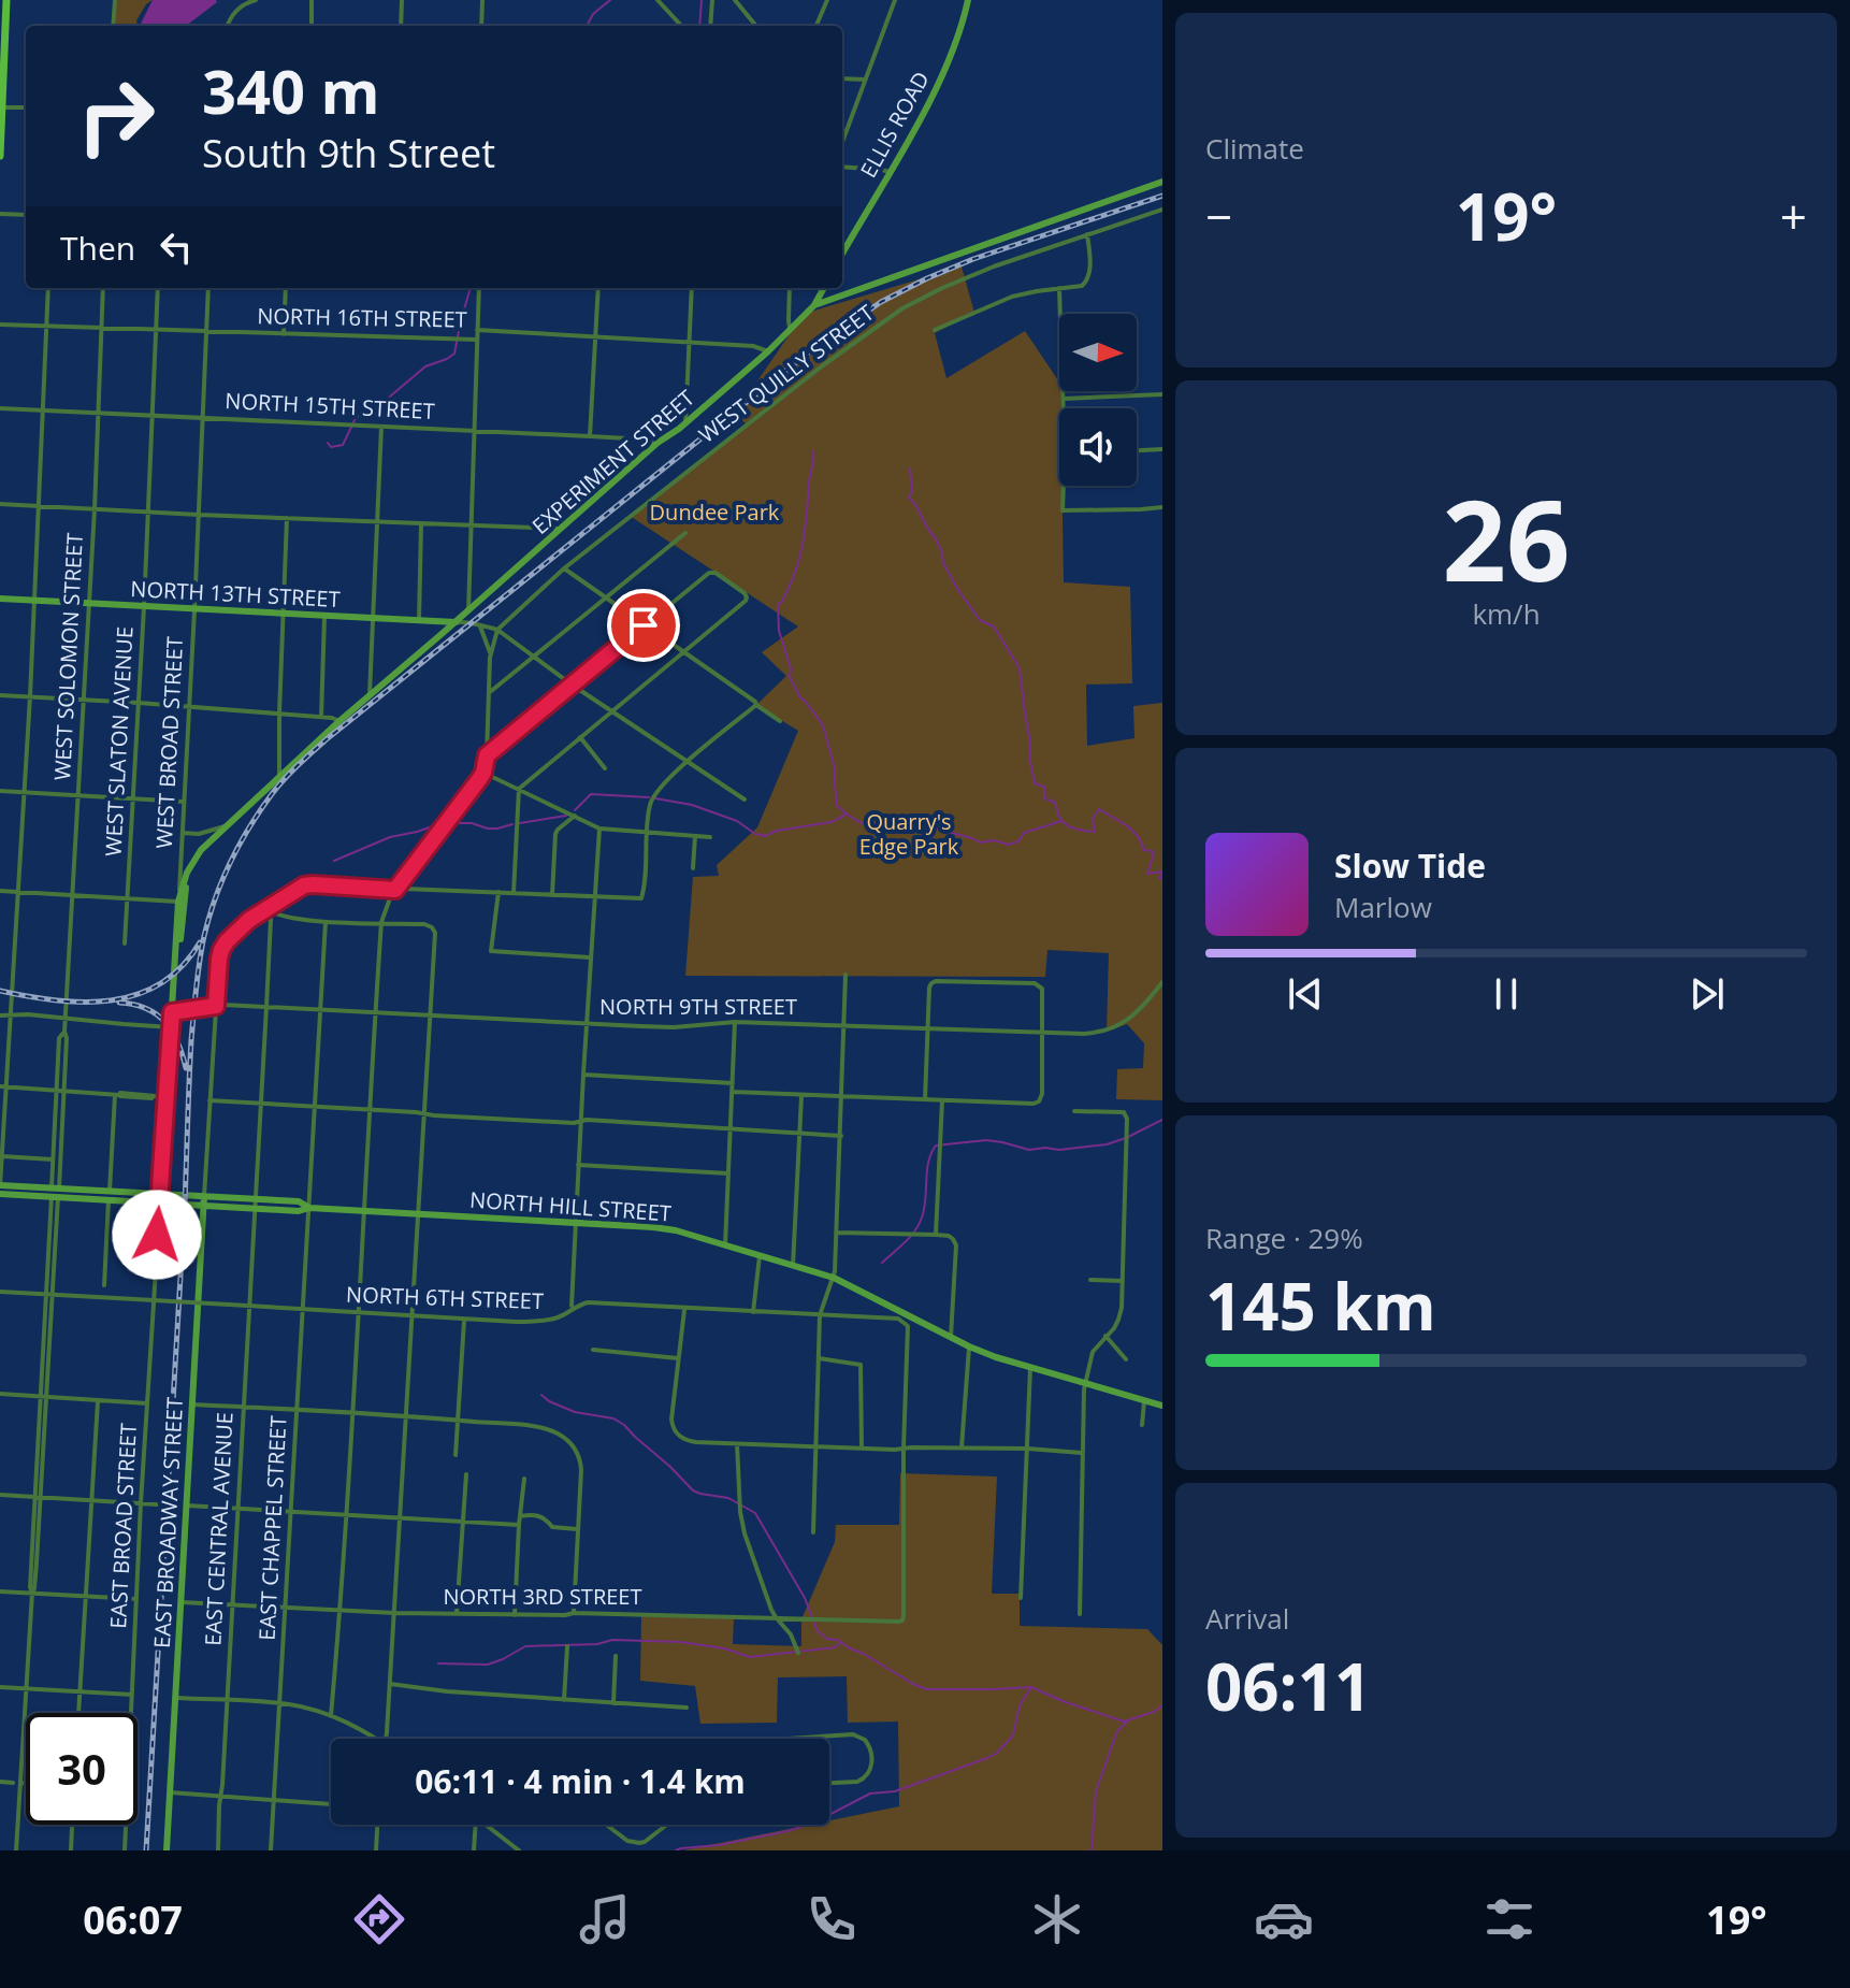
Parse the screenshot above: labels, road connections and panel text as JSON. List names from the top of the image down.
{
  "streets": {
    "main road": [
      "ELLIS ROAD",
      "EXPERIMENT STREET",
      "NORTH 13TH STREET",
      "WEST BROAD STREET",
      "NORTH HILL STREET",
      "EAST BROADWAY STREET"
    ],
    "street": [
      "NORTH 16TH STREET",
      "WEST QUILLY STREET",
      "NORTH 15TH STREET",
      "WEST SOLOMON STREET",
      "WEST SLATON AVENUE",
      "NORTH 9TH STREET",
      "NORTH 6TH STREET",
      "EAST BROAD STREET",
      "EAST CHAPPEL STREET",
      "EAST CENTRAL AVENUE",
      "NORTH 3RD STREET"
    ]
  },
  "crossings": [
    ["NORTH 16TH STREET", "EXPERIMENT STREET"],
    ["NORTH 16TH STREET", "WEST SOLOMON STREET"],
    ["NORTH 16TH STREET", "WEST SLATON AVENUE"],
    ["NORTH 16TH STREET", "WEST BROAD STREET"],
    ["WEST QUILLY STREET", "NORTH 13TH STREET"],
    ["NORTH 15TH STREET", "EXPERIMENT STREET"],
    ["NORTH 15TH STREET", "WEST SOLOMON STREET"],
    ["NORTH 15TH STREET", "WEST SLATON AVENUE"],
    ["NORTH 15TH STREET", "WEST BROAD STREET"],
    ["EXPERIMENT STREET", "NORTH 13TH STREET"],
    ["EXPERIMENT STREET", "WEST BROAD STREET"],
    ["NORTH 13TH STREET", "WEST SOLOMON STREET"],
    ["NORTH 13TH STREET", "WEST SLATON AVENUE"],
    ["NORTH 13TH STREET", "WEST BROAD STREET"],
    ["WEST SOLOMON STREET", "NORTH HILL STREET"],
    ["WEST BROAD STREET", "NORTH 9TH STREET"],
    ["WEST BROAD STREET", "NORTH HILL STREET"],
    ["WEST BROAD STREET", "EAST BROAD STREET"],
    ["NORTH 9TH STREET", "EAST CHAPPEL STREET"],
    ["NORTH 9TH STREET", "EAST CENTRAL AVENUE"],
    ["NORTH HILL STREET", "EAST BROADWAY STREET"],
    ["NORTH HILL STREET", "EAST BROAD STREET"],
    ["NORTH HILL STREET", "EAST CHAPPEL STREET"],
    ["NORTH HILL STREET", "EAST CENTRAL AVENUE"],
    ["NORTH 6TH STREET", "EAST CHAPPEL STREET"],
    ["NORTH 6TH STREET", "EAST CENTRAL AVENUE"],
    ["NORTH 6TH STREET", "NORTH 3RD STREET"],
    ["EAST BROADWAY STREET", "NORTH 3RD STREET"],
    ["EAST CHAPPEL STREET", "NORTH 3RD STREET"],
    ["EAST CENTRAL AVENUE", "NORTH 3RD STREET"]
  ],
  "parks": ["Dundee Park", "Quarry's Edge Park"],
  "north": "right",
  "page": {
    "tile": [
      "Climate",
      ["26", "km/h"],
      ["Range · 29%", "145 km"],
      ["Arrival", "06:11"]
    ],
    "turn": ["340 m", "South 9th Street"],
    "heat": ["−", "19°", "+"],
    "then": "Then",
    "song": ["Slow Tide", "Marlow"],
    "limit": "30",
    "trip": "06:11 · 4 min · 1.4 km",
    "tabs": ["06:07", "19°"]
  }
}
